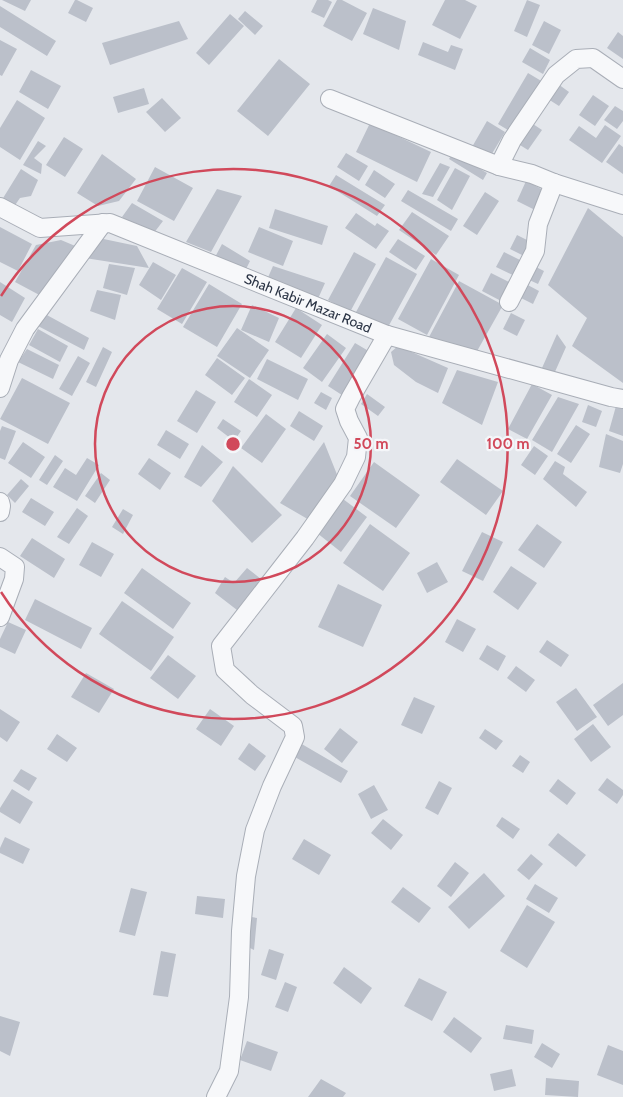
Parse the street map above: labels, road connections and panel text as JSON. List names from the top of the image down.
{
  "streets": {
    "street": ["Shah Kabir Mazar Road"]
  },
  "rings": ["50 m", "100 m"]
}
